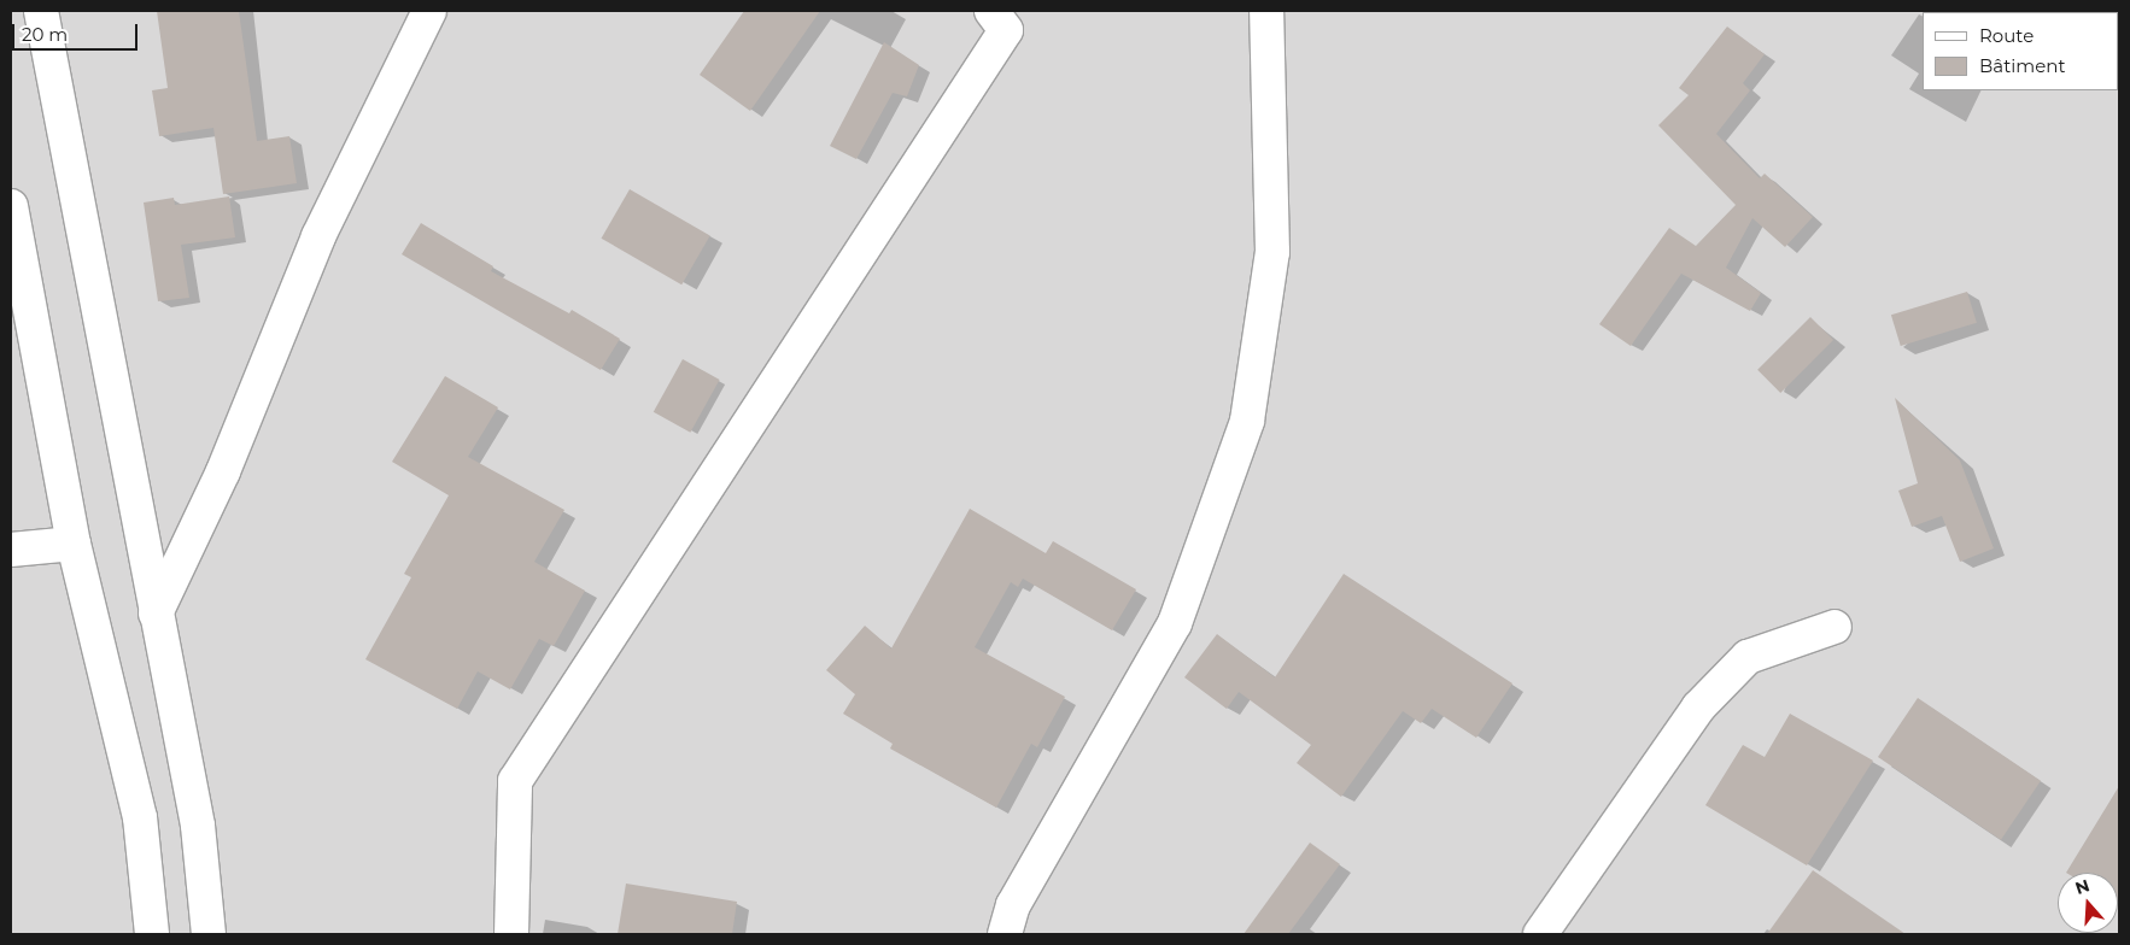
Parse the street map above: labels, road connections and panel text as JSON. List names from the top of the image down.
{
  "legend": ["Route", "Bâtiment"],
  "scale_bar": "20 m",
  "north": "top"
}
